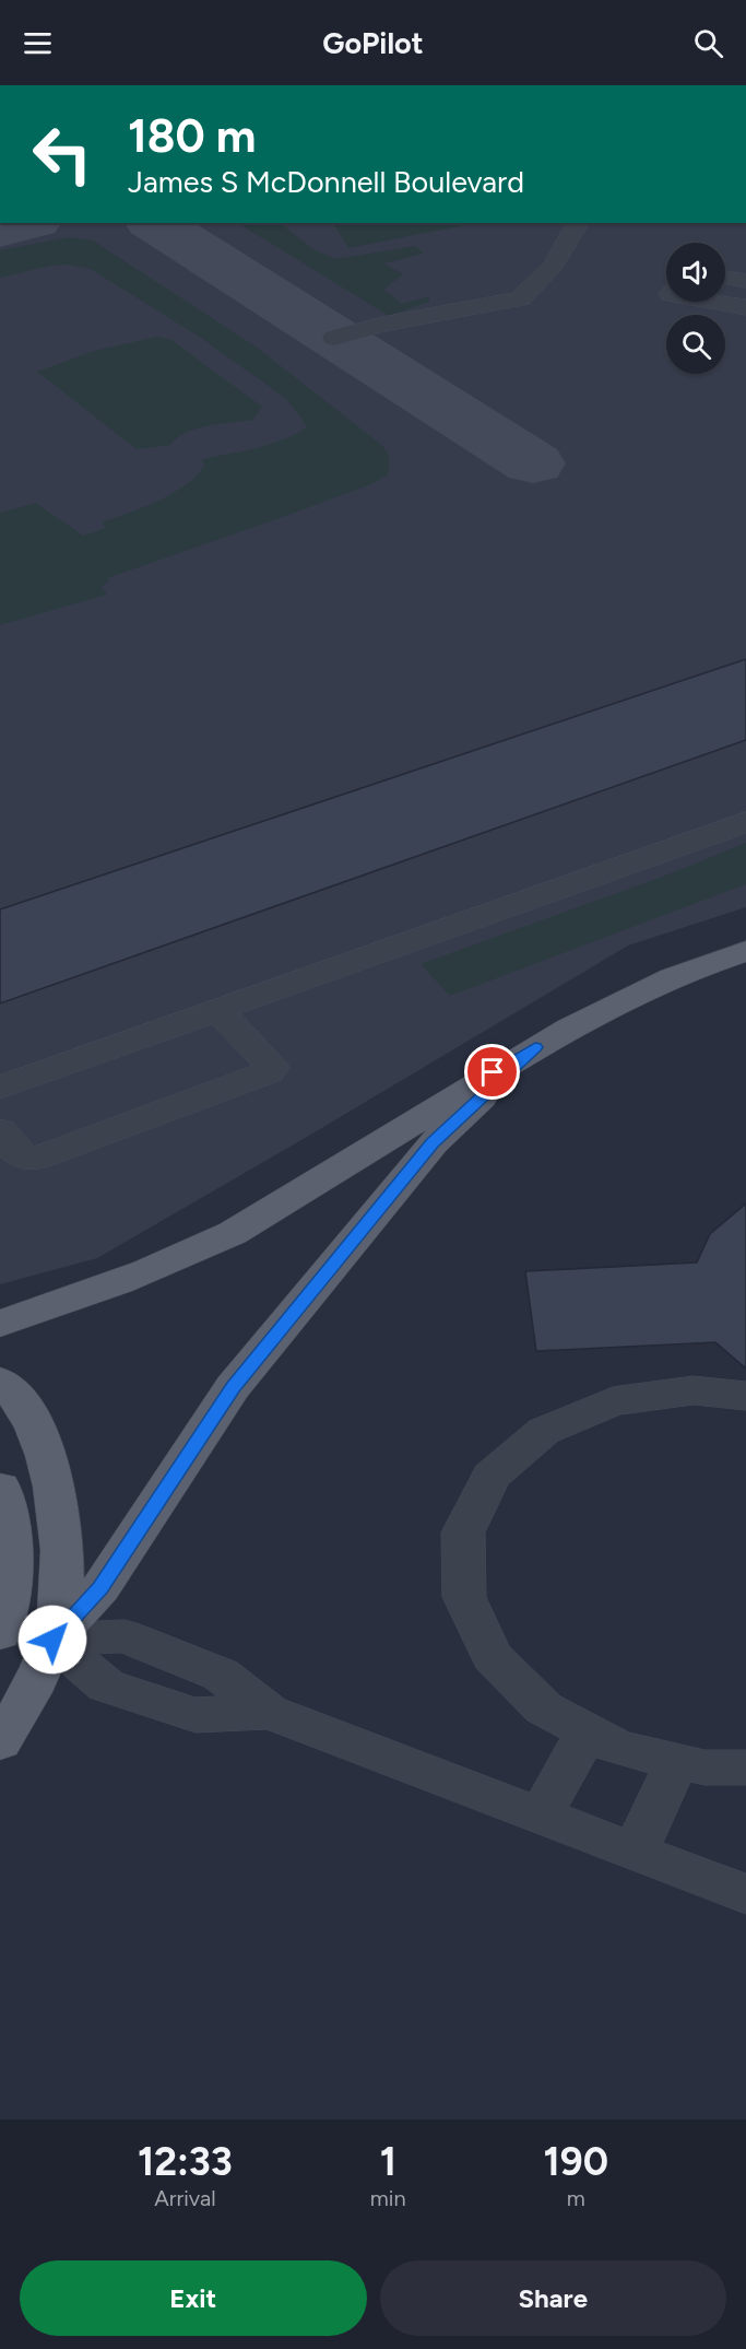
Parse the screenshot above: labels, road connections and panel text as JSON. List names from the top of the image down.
{
  "page": {
    "header": "GoPilot",
    "turn": ["180 m", "James S McDonnell Boulevard"],
    "eta": [
      "12:33",
      "Arrival",
      "1",
      "min",
      "190",
      "m"
    ],
    "buttons": ["Exit", "Share"]
  }
}
